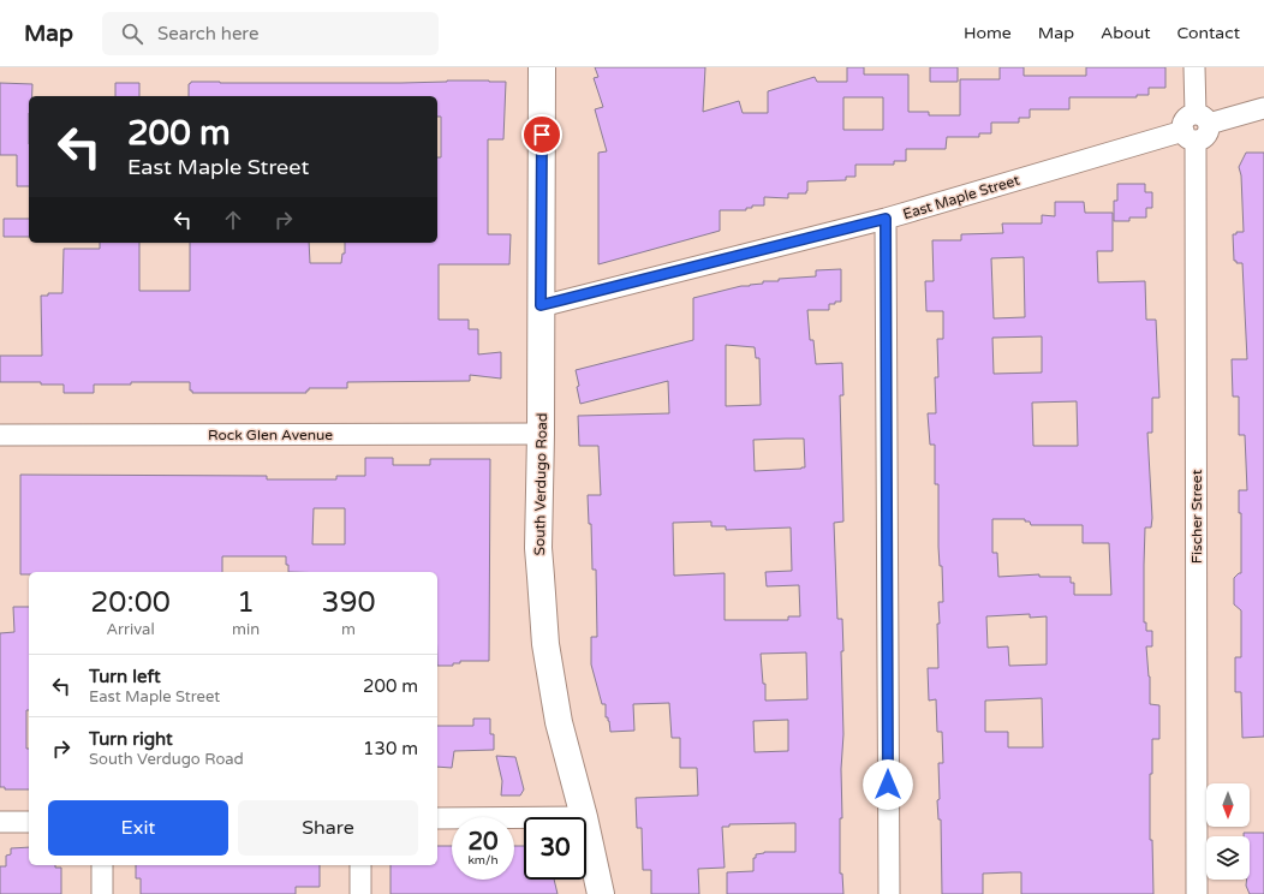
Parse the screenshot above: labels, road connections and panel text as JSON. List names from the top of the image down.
{
  "streets": {
    "main road": ["South Verdugo Road"],
    "street": ["East Maple Street", "Rock Glen Avenue", "Fischer Street"]
  },
  "crossings": [
    ["East Maple Street", "South Verdugo Road"],
    ["East Maple Street", "Fischer Street"],
    ["Rock Glen Avenue", "South Verdugo Road"]
  ],
  "north": "bottom",
  "page": {
    "header": "Map",
    "search": "Search here",
    "nav": [
      "Home",
      "Map",
      "About",
      "Contact"
    ],
    "turn": ["200 m", "East Maple Street"],
    "eta": [
      "20:00",
      "Arrival",
      "1",
      "min",
      "390",
      "m"
    ],
    "list": [
      {
        "name": "Turn left",
        "note": "East Maple Street",
        "value": "200 m"
      },
      {
        "name": "Turn right",
        "note": "South Verdugo Road",
        "value": "130 m"
      }
    ],
    "buttons": ["Exit", "Share"],
    "speed": "20 km/h",
    "limit": "30"
  }
}
